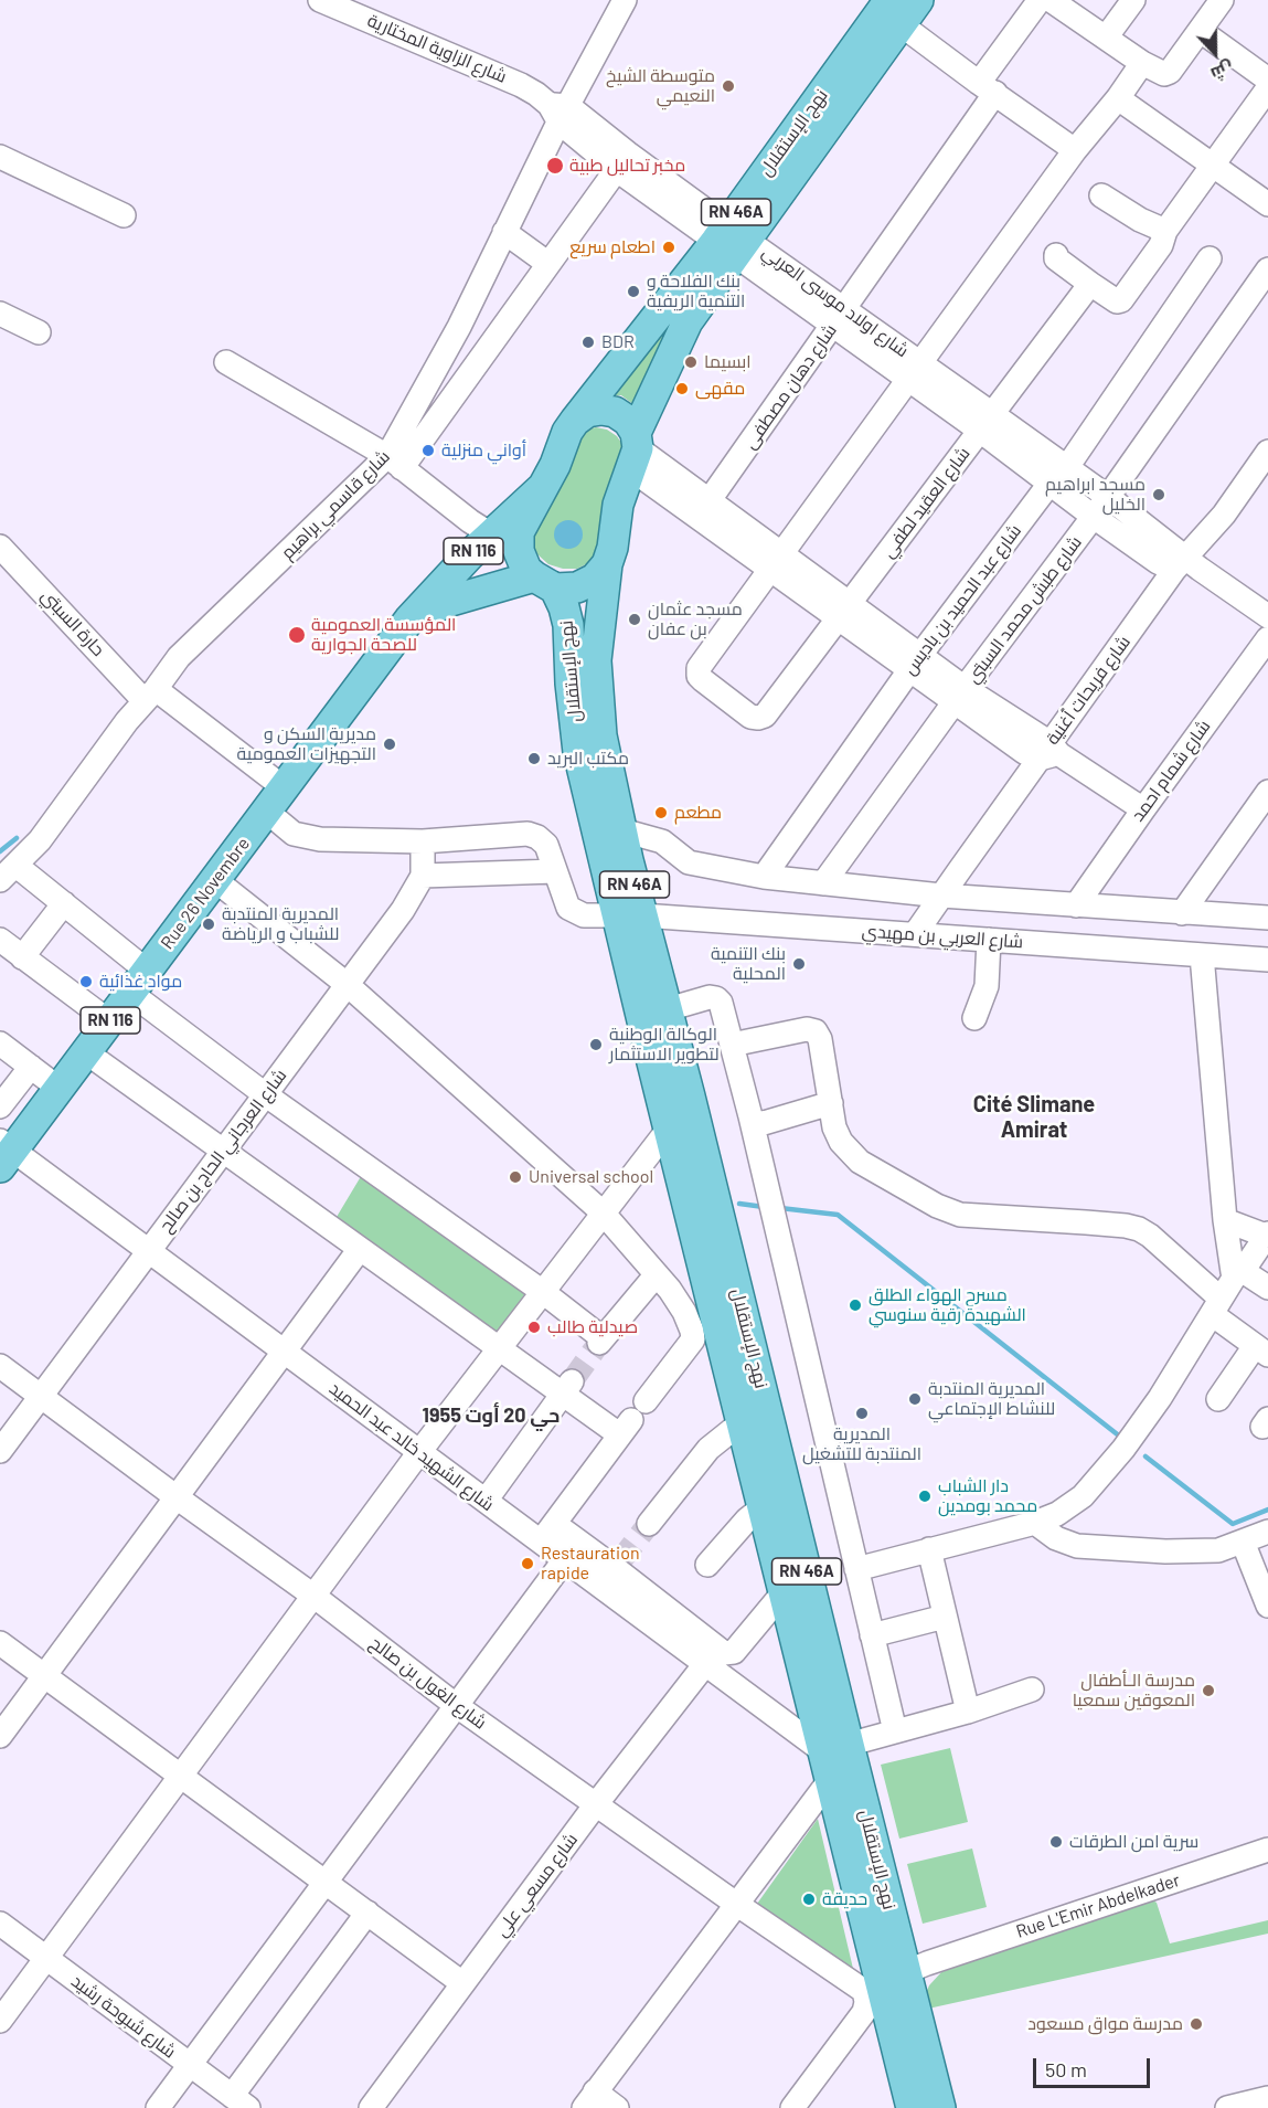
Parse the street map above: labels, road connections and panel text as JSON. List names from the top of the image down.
{
  "streets": {
    "main road": [
      "نهج الإستقلال",
      "RN 46A",
      "RN 116",
      "Rue 26 Novembre"
    ],
    "street": [
      "شارع الزاوية المختارية",
      "شارع اولاد موسى العربي",
      "شارع دهان مصطفى",
      "شارع العقيد لطفي",
      "شارع قاسمي براهيم",
      "شارع عبد الحميد بن باديس",
      "شارع طبش محمد السبتي",
      "حارة السبتي",
      "شارع فريحات ٱغنية",
      "شارع شمام احمد",
      "شارع العربي بن مهيدي",
      "شارع العرجاني الحاج بن صالح",
      "شارع الشهيد خالد عبد الحميد",
      "شارع الغول بن صالح",
      "شارع مسعي علي",
      "Rue L'Emir Abdelkader",
      "شارع شبوحة رشيد"
    ]
  },
  "crossings": [
    ["شارع الزاوية المختارية", "شارع اولاد موسى العربي"],
    ["شارع الزاوية المختارية", "شارع قاسمي براهيم"],
    ["نهج الإستقلال", "شارع اولاد موسى العربي"],
    ["نهج الإستقلال", "Rue 26 Novembre"],
    ["نهج الإستقلال", "شارع العربي بن مهيدي"],
    ["نهج الإستقلال", "شارع الشهيد خالد عبد الحميد"],
    ["نهج الإستقلال", "شارع الغول بن صالح"],
    ["نهج الإستقلال", "Rue L'Emir Abdelkader"],
    ["شارع اولاد موسى العربي", "شارع دهان مصطفى"],
    ["شارع اولاد موسى العربي", "شارع العقيد لطفي"],
    ["شارع اولاد موسى العربي", "شارع قاسمي براهيم"],
    ["شارع اولاد موسى العربي", "شارع عبد الحميد بن باديس"],
    ["شارع اولاد موسى العربي", "شارع طبش محمد السبتي"],
    ["شارع اولاد موسى العربي", "شارع فريحات ٱغنية"],
    ["شارع قاسمي براهيم", "حارة السبتي"],
    ["حارة السبتي", "Rue 26 Novembre"],
    ["حارة السبتي", "شارع العربي بن مهيدي"],
    ["شارع فريحات ٱغنية", "شارع العربي بن مهيدي"],
    ["Rue 26 Novembre", "شارع الشهيد خالد عبد الحميد"],
    ["شارع العرجاني الحاج بن صالح", "شارع الشهيد خالد عبد الحميد"],
    ["شارع العرجاني الحاج بن صالح", "شارع الغول بن صالح"],
    ["شارع الشهيد خالد عبد الحميد", "شارع مسعي علي"],
    ["شارع الغول بن صالح", "شارع مسعي علي"],
    ["شارع الغول بن صالح", "Rue L'Emir Abdelkader"]
  ],
  "districts": ["Cité Slimane Amirat", "حي 20 أوت 1955"],
  "places": [
    "متوسطة الشيخ النعيمي",
    "مخبر تحاليل طبية",
    "اطعام سريع",
    "بنك الفلاحة و التنمية الريفية",
    "BDR",
    "ابسيما",
    "مقهى",
    "أواني منزلية",
    "مسجد ابراهيم الخليل",
    "مسجد عثمان بن عفان",
    "المؤسسة العمومية للصحة الجوارية",
    "مديرية السكن و التجهيزات العمومية",
    "مكتب البريد",
    "مطعم",
    "المديرية المنتدبة للشباب و الرياضة",
    "بنك التنمية المحلية",
    "مواد غذائية",
    "الوكالة الوطنية لتطوير الاستثمار",
    "Universal school",
    "مسرح الهواء الطلق الشهيدة رقية سنوسي",
    "صيدلية طالب",
    "المديرية المنتدبة للنشاط الإجتماعي",
    "المديرية المنتدبة للتشغيل",
    "دار الشباب محمد بومدين",
    "Restauration rapide",
    "مدرسة الـأطفال المعوقين سمعيا",
    "سرية امن الطرقات",
    "حديقة",
    "مدرسة مواق مسعود"
  ],
  "scale_bar": "50 m",
  "north": "bottom"
}
